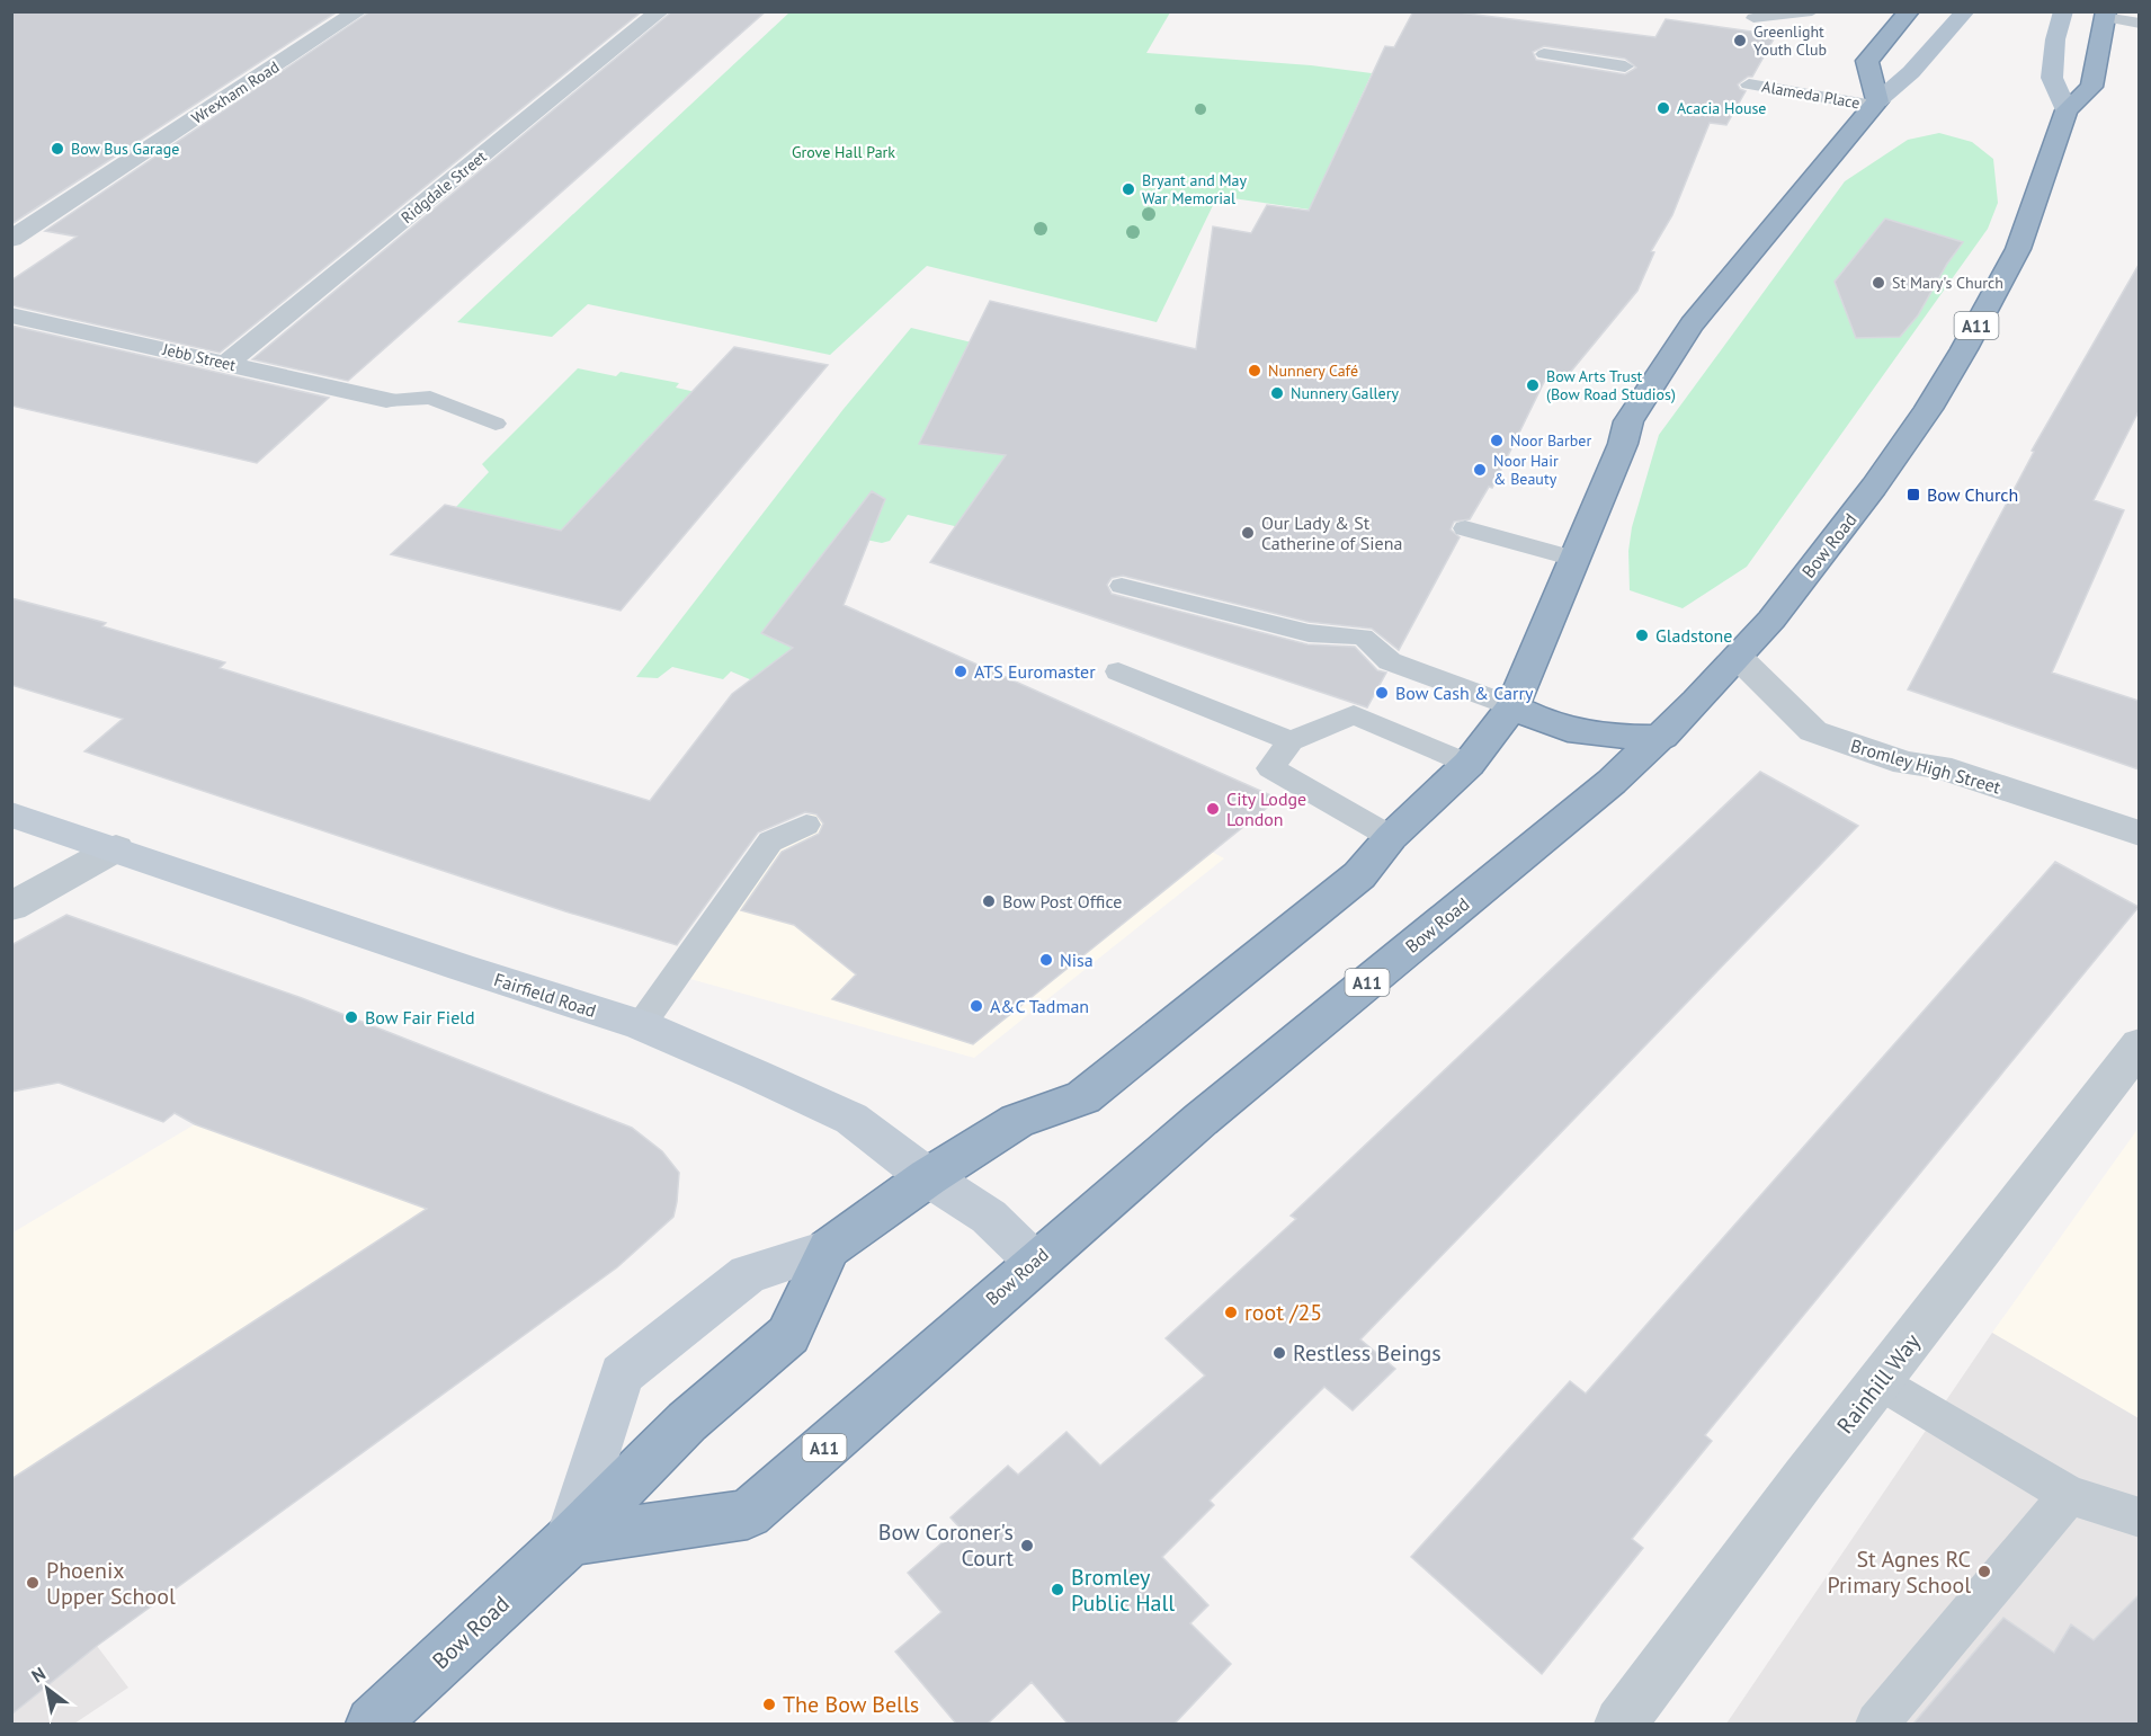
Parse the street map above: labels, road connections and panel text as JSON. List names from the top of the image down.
{
  "streets": {
    "highway": ["A11", "Bow Road"],
    "main road": ["Fairfield Road"],
    "street": [
      "Wrexham Road",
      "Ridgdale Street",
      "Jebb Street",
      "Bromley High Street",
      "Rainhill Way"
    ],
    "lane": ["Alameda Place"]
  },
  "crossings": [
    ["Alameda Place", "Bow Road"],
    ["Ridgdale Street", "Jebb Street"],
    ["Bow Road", "Bromley High Street"],
    ["Bow Road", "Fairfield Road"]
  ],
  "parks": ["Grove Hall Park"],
  "places": {
    "other": [
      "Greenlight Youth Club",
      "Acacia House",
      "Bow Bus Garage",
      "Bryant and May War Memorial",
      "St Mary's Church",
      "Nunnery Café",
      "Bow Arts Trust (Bow Road Studios)",
      "Nunnery Gallery",
      "Noor Barber",
      "Noor Hair & Beauty",
      "Our Lady & St Catherine of Siena",
      "Gladstone",
      "ATS Euromaster",
      "Bow Cash & Carry",
      "City Lodge London",
      "Bow Post Office",
      "Nisa",
      "A&C Tadman",
      "Bow Fair Field",
      "root /25",
      "Restless Beings",
      "Bow Coroner's Court",
      "St Agnes RC Primary School",
      "Phoenix Upper School",
      "Bromley Public Hall",
      "The Bow Bells"
    ],
    "transit": ["Bow Church"]
  },
  "north": "top left"
}
